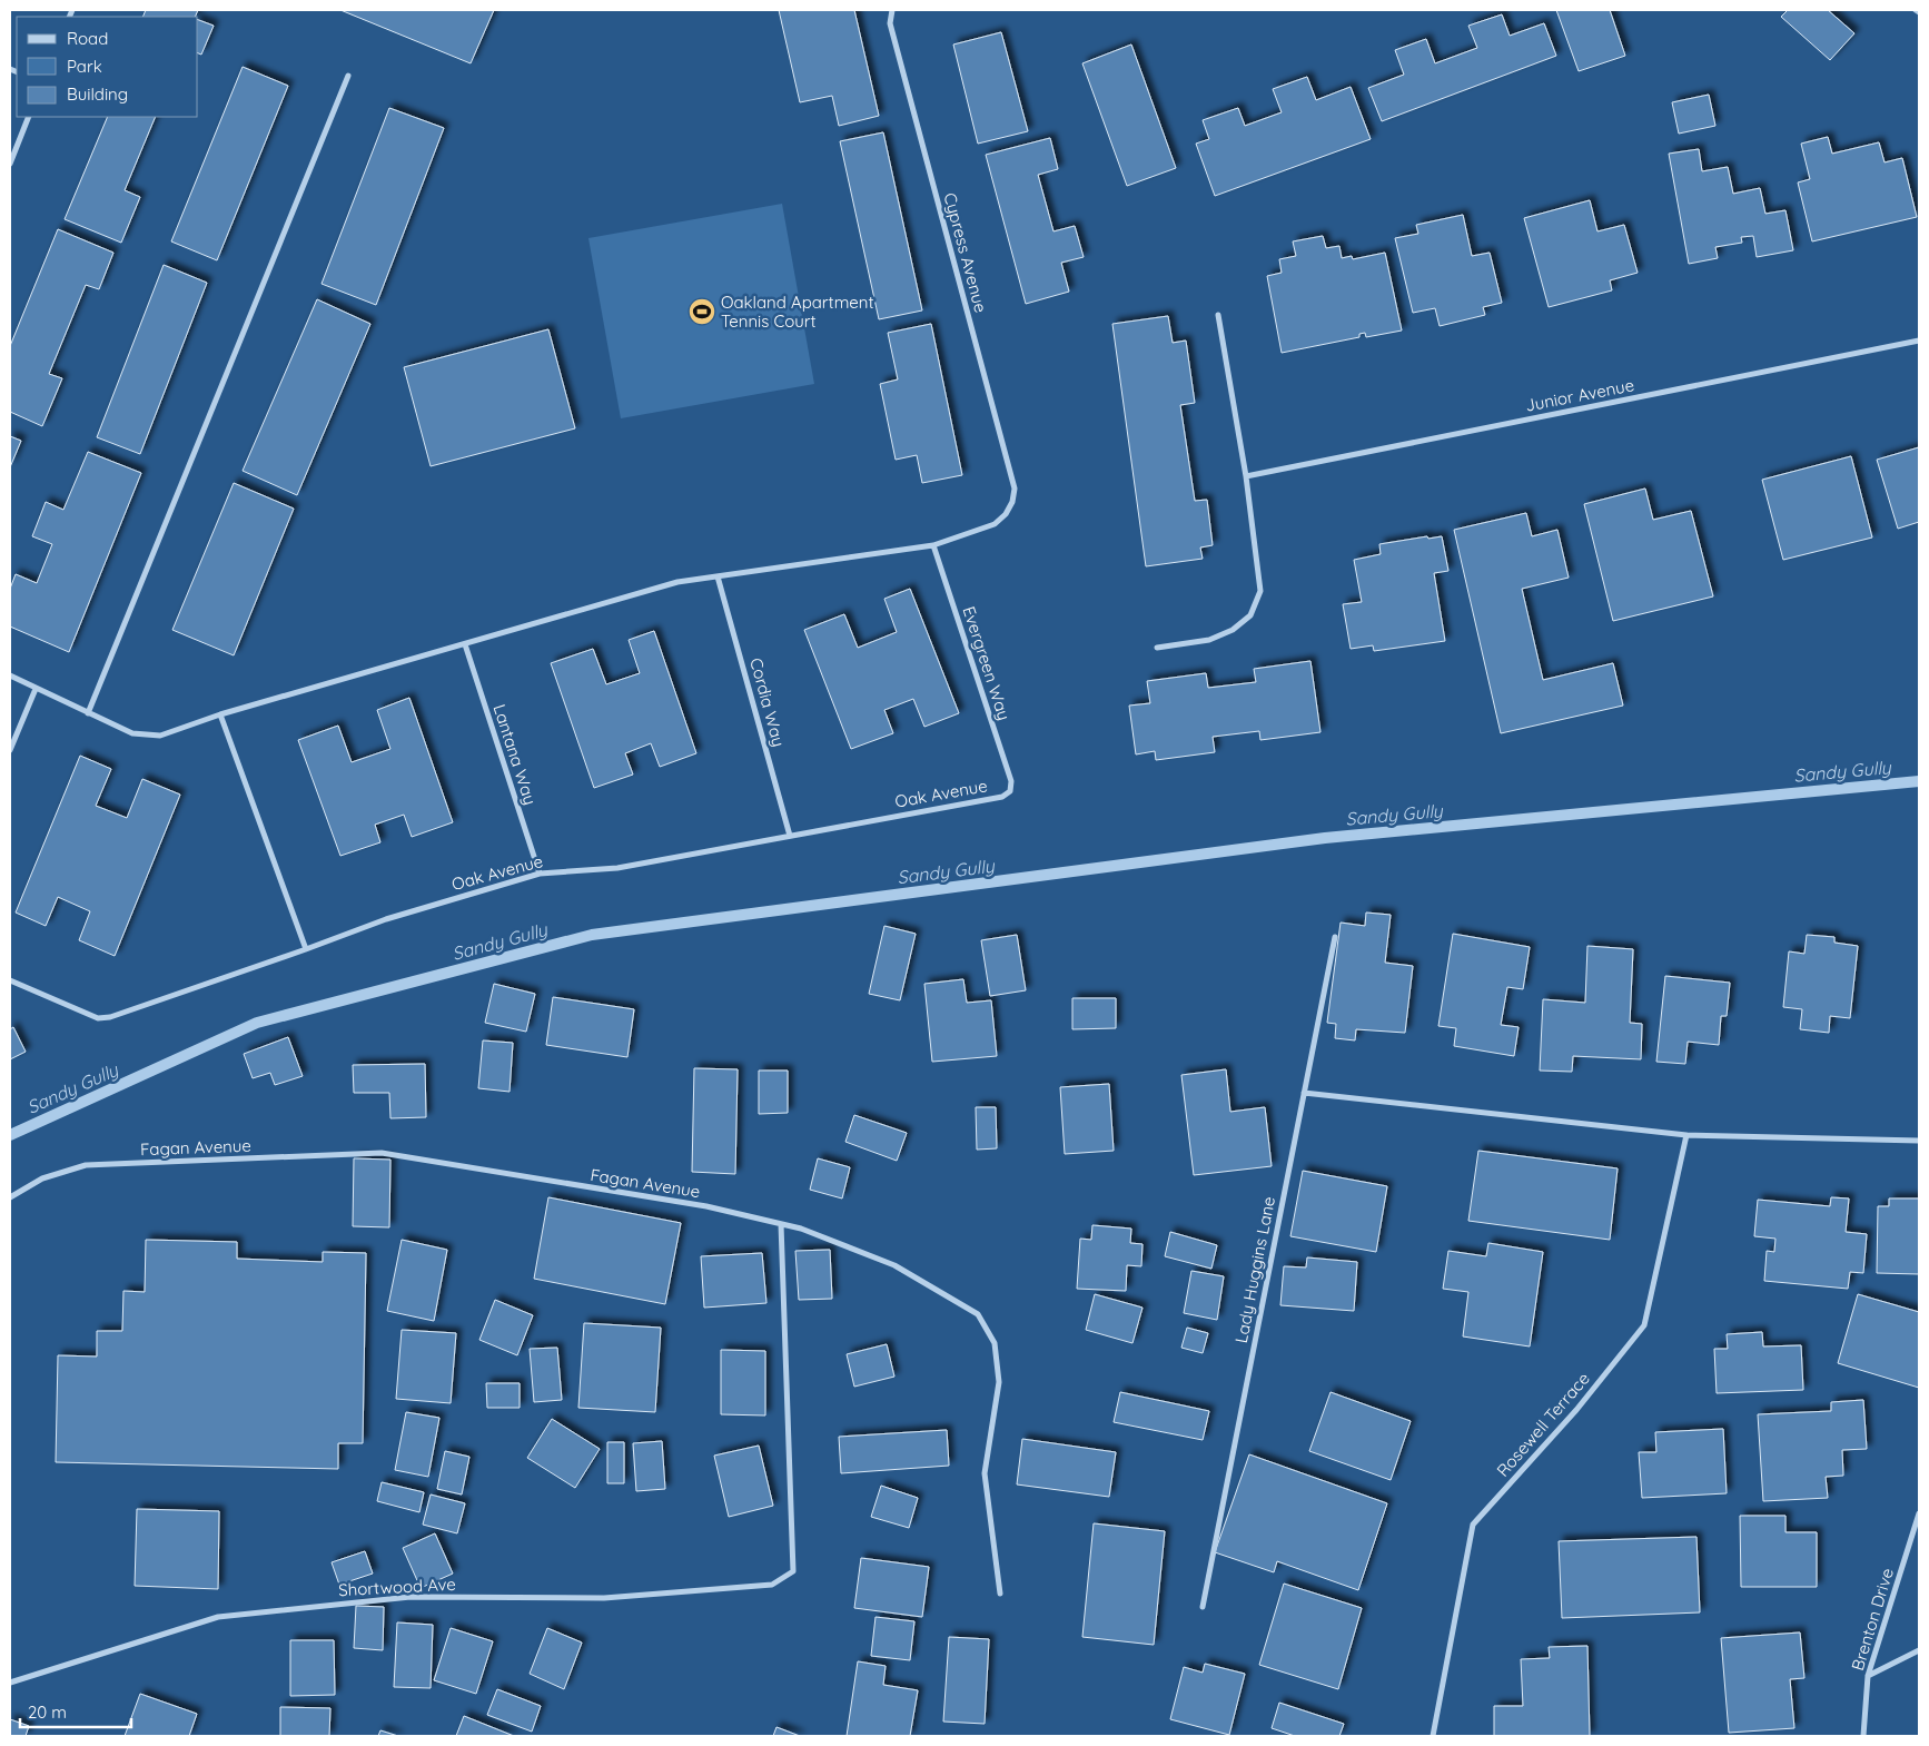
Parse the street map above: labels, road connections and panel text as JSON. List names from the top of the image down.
{
  "streets": {
    "street": [
      "Cypress Avenue",
      "Junior Avenue",
      "Evergreen Way",
      "Cordia Way",
      "Lantana Way",
      "Oak Avenue",
      "Fagan Avenue",
      "Lady Huggins Lane",
      "Rosewell Terrace",
      "Shortwood Ave",
      "Brenton Drive"
    ]
  },
  "crossings": [
    ["Cypress Avenue", "Evergreen Way"],
    ["Evergreen Way", "Oak Avenue"],
    ["Cordia Way", "Oak Avenue"],
    ["Lantana Way", "Oak Avenue"],
    ["Fagan Avenue", "Shortwood Ave"]
  ],
  "water": ["Sandy Gully"],
  "places": {
    "sports": ["Oakland Apartment Tennis Court"]
  },
  "legend": ["Road", "Park", "Building"],
  "scale_bar": "20 m"
}
